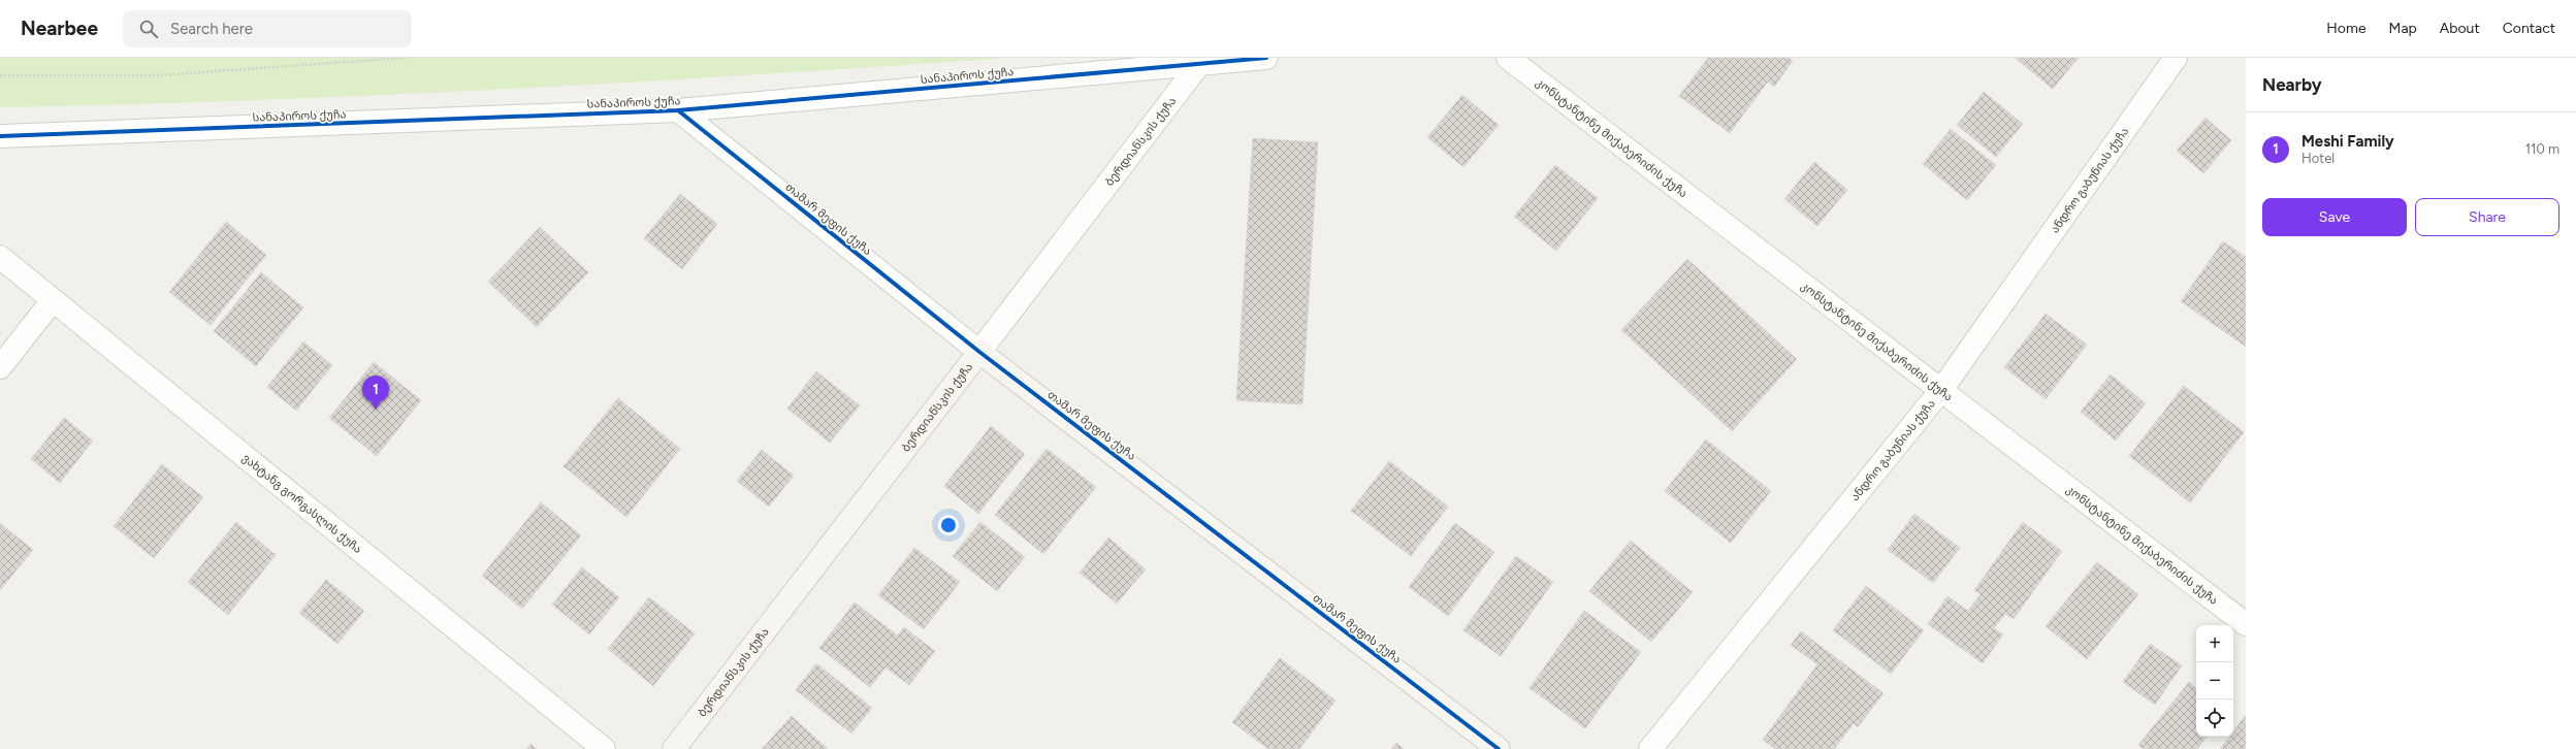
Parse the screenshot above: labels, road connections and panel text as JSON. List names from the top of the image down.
{
  "streets": {
    "street": [
      "სანაპიროს ქუჩა",
      "კონსტანტინე მიქაბერიძის ქუჩა",
      "ბერდიანსკის ქუჩა",
      "ანდრო გაბუნიას ქუჩა",
      "თამარ მეფის ქუჩა",
      "ვახტანგ გორგასლის ქუჩა"
    ]
  },
  "crossings": [
    ["სანაპიროს ქუჩა", "ბერდიანსკის ქუჩა"],
    ["სანაპიროს ქუჩა", "თამარ მეფის ქუჩა"],
    ["კონსტანტინე მიქაბერიძის ქუჩა", "ანდრო გაბუნიას ქუჩა"],
    ["ბერდიანსკის ქუჩა", "თამარ მეფის ქუჩა"]
  ],
  "page": {
    "header": "Nearbee",
    "search": "Search here",
    "nav": [
      "Home",
      "Map",
      "About",
      "Contact"
    ],
    "heading": "Nearby",
    "list": [
      {
        "mark": "1",
        "name": "Meshi Family",
        "note": "Hotel",
        "value": "110 m"
      }
    ],
    "buttons": ["Save", "Share"],
    "pins": "1",
    "map_buttons": ["+", "−"]
  }
}
